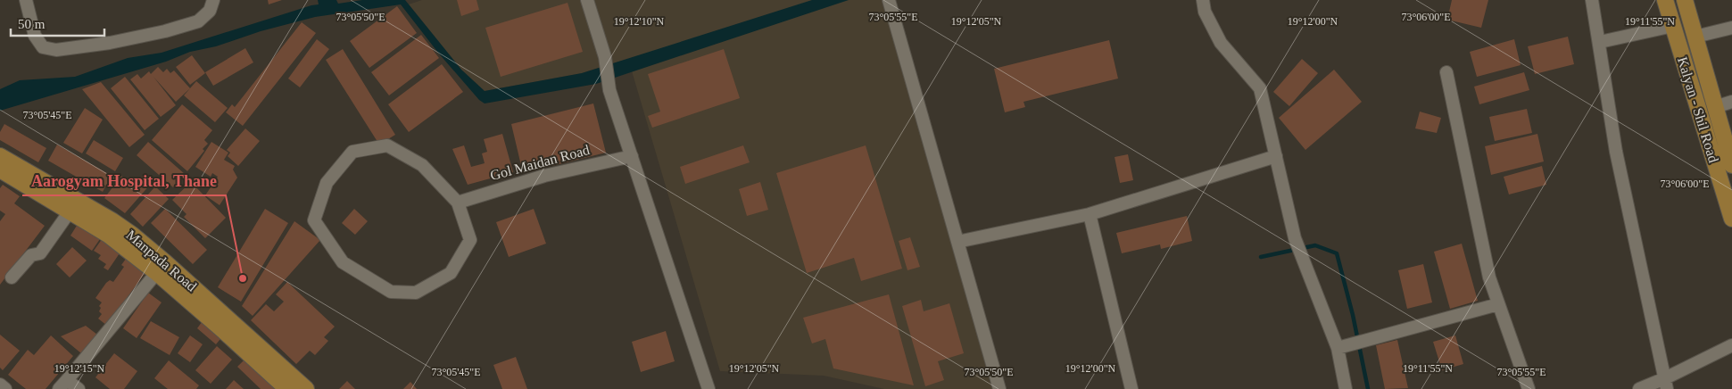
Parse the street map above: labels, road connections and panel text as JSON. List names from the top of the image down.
{
  "streets": {
    "main road": ["Kalyan - Shil Road", "Manpada Road"],
    "street": ["Gol Maidan Road"]
  },
  "places": ["Aarogyam Hospital, Thane"],
  "scale_bar": "50 m",
  "coordinates": [
    "73°05'50\"E",
    "73°05'55\"E",
    "73°06'00\"E",
    "19°12'10\"N",
    "19°12'05\"N",
    "19°12'00\"N",
    "19°11'55\"N",
    "73°05'45\"E",
    "19°12'15\"N"
  ]
}
